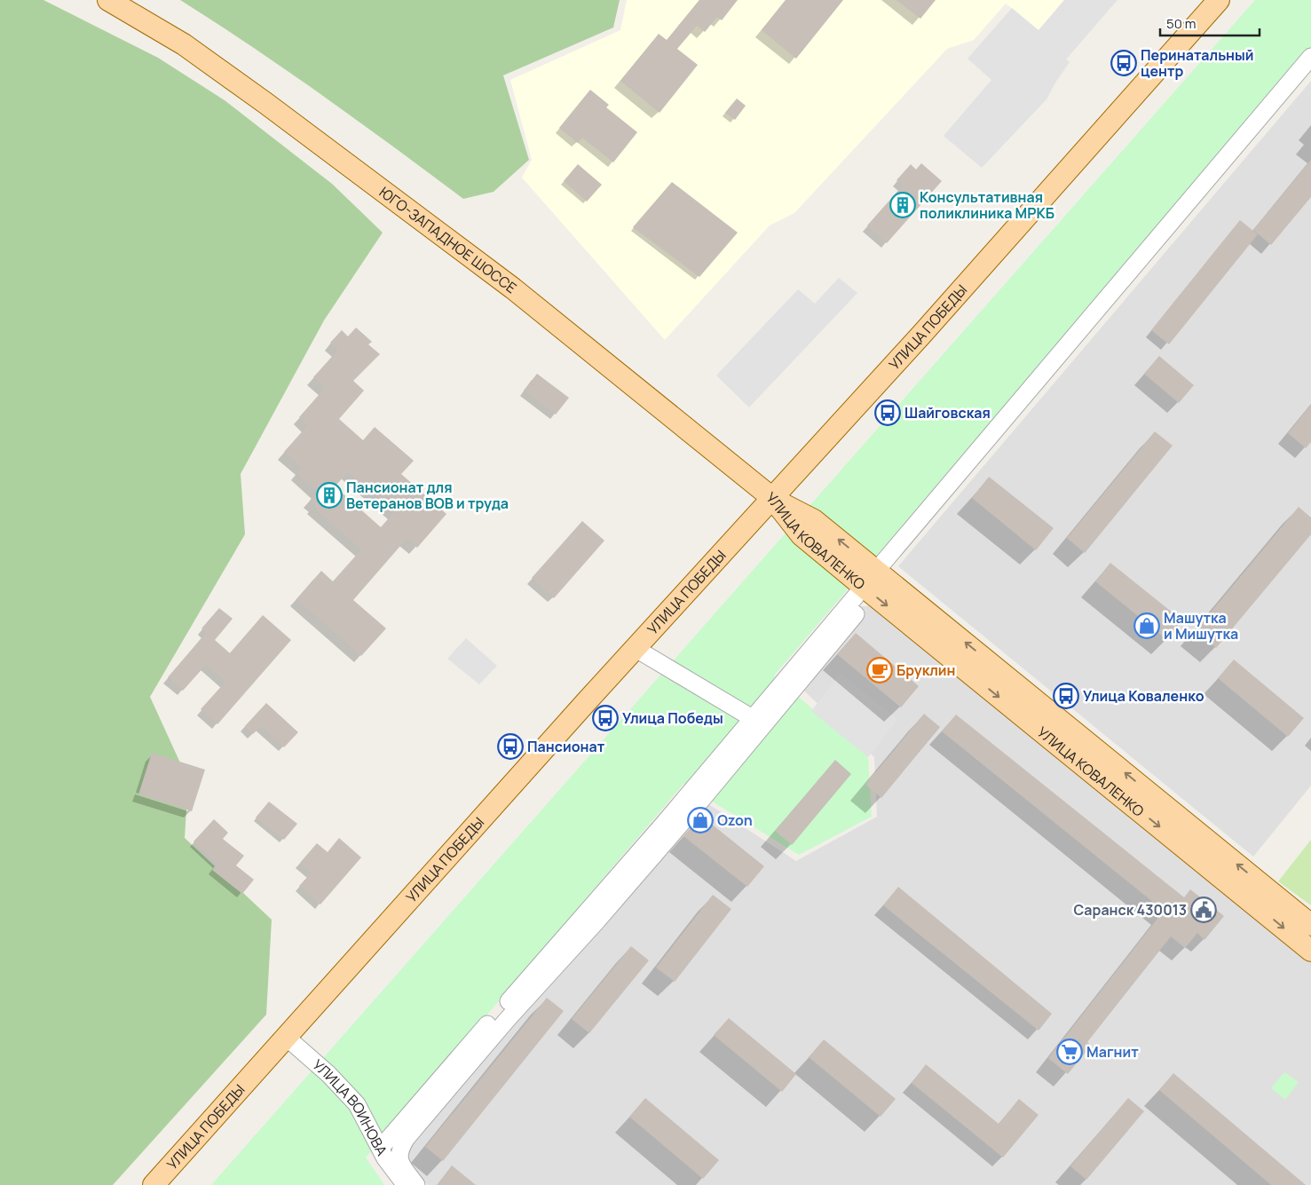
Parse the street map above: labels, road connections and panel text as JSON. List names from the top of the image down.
{
  "streets": {
    "main road": ["ЮГО-ЗАПАДНОЕ ШОССЕ", "УЛИЦА ПОБЕДЫ", "УЛИЦА КОВАЛЕНКО"],
    "street": ["УЛИЦА ВОИНОВА"]
  },
  "crossings": [
    ["ЮГО-ЗАПАДНОЕ ШОССЕ", "УЛИЦА ПОБЕДЫ"],
    ["ЮГО-ЗАПАДНОЕ ШОССЕ", "УЛИЦА КОВАЛЕНКО"],
    ["УЛИЦА ПОБЕДЫ", "УЛИЦА КОВАЛЕНКО"],
    ["УЛИЦА ПОБЕДЫ", "УЛИЦА ВОИНОВА"]
  ],
  "places": {
    "bus stop": [
      "Перинатальный центр",
      "Шайговская",
      "Улица Коваленко",
      "Улица Победы",
      "Пансионат"
    ],
    "building": ["Консультативная поликлиника МРКБ", "Пансионат для Ветеранов ВОВ и труда"],
    "shop": ["Машутка и Мишутка", "Ozon"],
    "cafe": ["Бруклин"],
    "public building": ["Саранск 430013"],
    "supermarket": ["Магнит"]
  },
  "scale_bar": "50 m"
}
